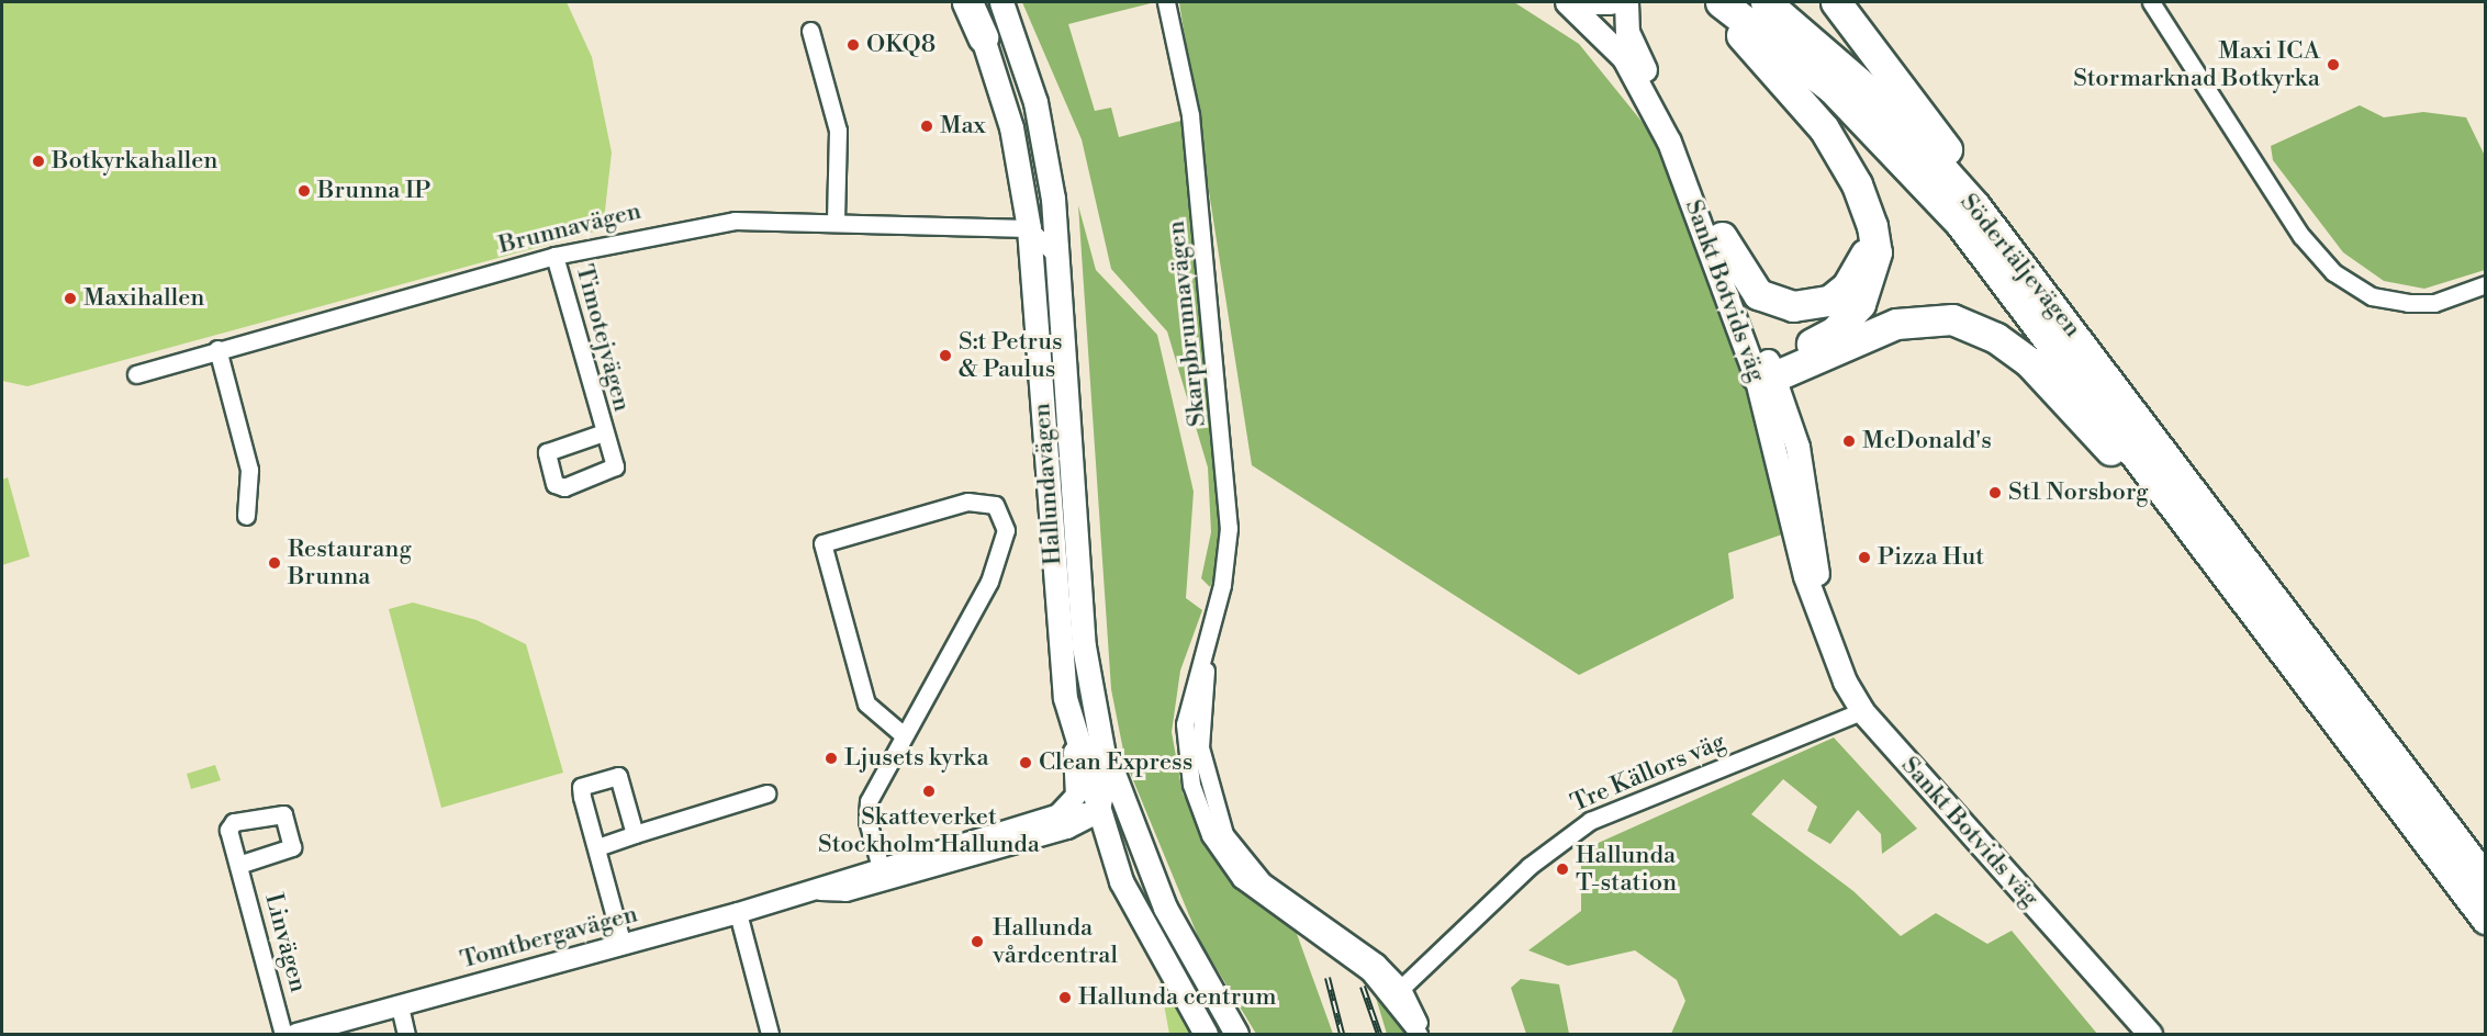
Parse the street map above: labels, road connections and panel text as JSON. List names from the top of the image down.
{
  "streets": {
    "highway": ["Södertäljevägen"],
    "main road": ["Sankt Botvids väg", "Hallundavägen"],
    "street": [
      "Brunnavägen",
      "Skarpbrunnavägen",
      "Timotejvägen",
      "Tre Källors väg",
      "Tomtbergavägen",
      "Linvägen"
    ]
  },
  "crossings": [
    ["Brunnavägen", "Timotejvägen"],
    ["Brunnavägen", "Hallundavägen"],
    ["Sankt Botvids väg", "Tre Källors väg"],
    ["Skarpbrunnavägen", "Tre Källors väg"],
    ["Hallundavägen", "Tomtbergavägen"]
  ],
  "places": [
    "OKQ8",
    "Maxi ICA Stormarknad Botkyrka",
    "Max",
    "Botkyrkahallen",
    "Brunna IP",
    "Maxihallen",
    "S:t Petrus & Paulus",
    "McDonald's",
    "St1 Norsborg",
    "Pizza Hut",
    "Restaurang Brunna",
    "Ljusets kyrka",
    "Clean Express",
    "Skatteverket Stockholm Hallunda",
    "Hallunda T-station",
    "Hallunda vårdcentral",
    "Hallunda centrum"
  ]
}
